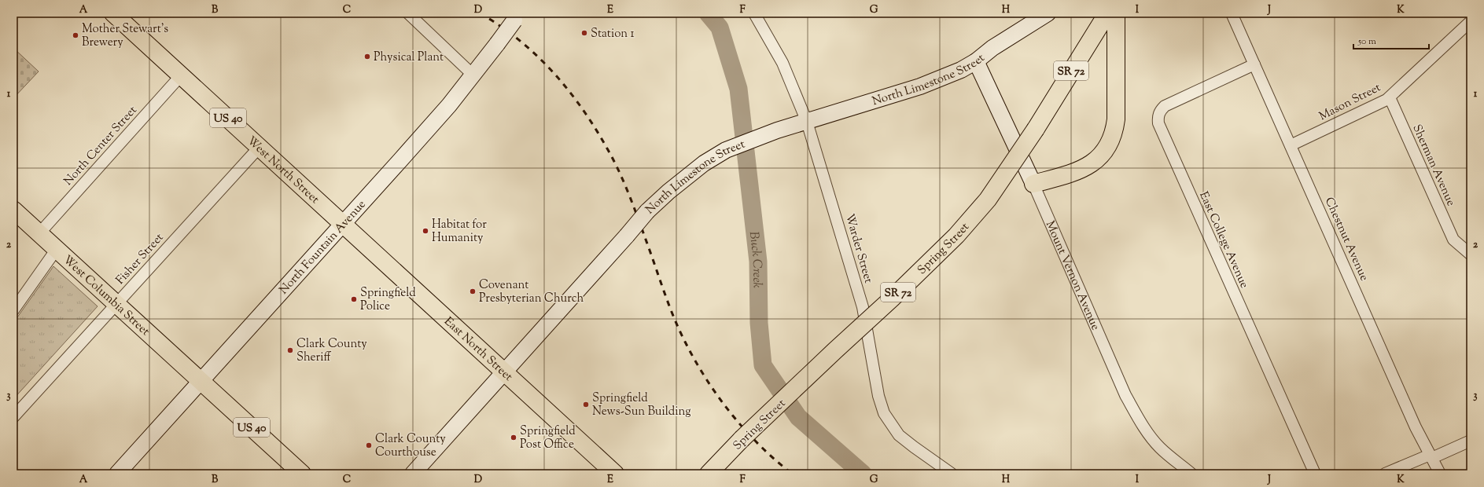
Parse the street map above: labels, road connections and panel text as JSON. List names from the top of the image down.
{
  "streets": {
    "main road": [
      "SR 72",
      "North Limestone Street",
      "US 40",
      "West North Street",
      "North Fountain Avenue",
      "Spring Street",
      "Mount Vernon Avenue",
      "West Columbia Street",
      "East North Street"
    ],
    "street": [
      "Mason Street",
      "North Center Street",
      "Sherman Avenue",
      "Chestnut Avenue",
      "East College Avenue",
      "Warder Street",
      "Fisher Street"
    ]
  },
  "crossings": [
    ["North Limestone Street", "Warder Street"],
    ["North Limestone Street", "Mount Vernon Avenue"],
    ["North Limestone Street", "East North Street"],
    ["Mason Street", "Sherman Avenue"],
    ["Mason Street", "Chestnut Avenue"],
    ["US 40", "North Fountain Avenue"],
    ["US 40", "West Columbia Street"],
    ["North Center Street", "West North Street"],
    ["North Center Street", "West Columbia Street"],
    ["West North Street", "North Fountain Avenue"],
    ["West North Street", "Fisher Street"],
    ["West North Street", "East North Street"],
    ["Chestnut Avenue", "East College Avenue"],
    ["North Fountain Avenue", "West Columbia Street"],
    ["North Fountain Avenue", "East North Street"],
    ["Fisher Street", "West Columbia Street"]
  ],
  "water": ["Buck Creek"],
  "places": [
    "Station 1",
    "Mother Stewart's Brewery",
    "Physical Plant",
    "Habitat for Humanity",
    "Covenant Presbyterian Church",
    "Springfield Police",
    "Clark County Sheriff",
    "Springfield News-Sun Building",
    "Springfield Post Office",
    "Clark County Courthouse"
  ],
  "scale_bar": "50 m",
  "grid": {
    "columns": [
      "A",
      "B",
      "C",
      "D",
      "E",
      "F",
      "G",
      "H",
      "I",
      "J",
      "K"
    ],
    "rows": ["1", "2", "3"]
  }
}
